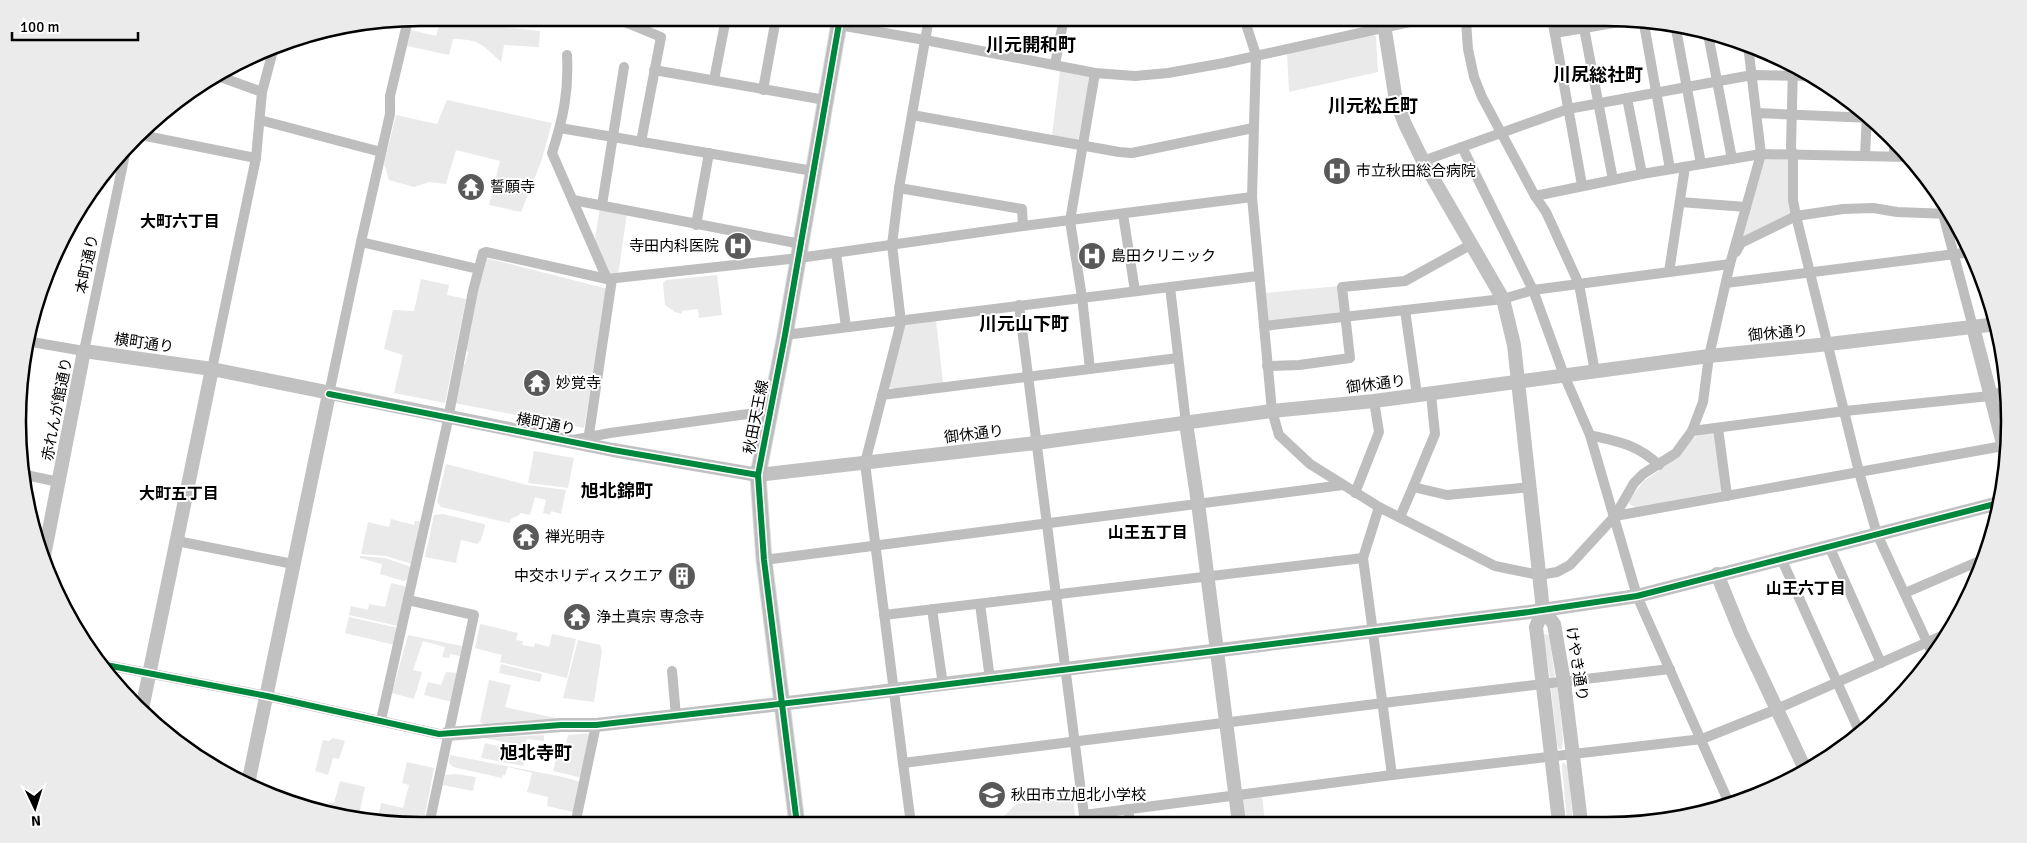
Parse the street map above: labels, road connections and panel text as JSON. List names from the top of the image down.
{
  "streets": {
    "main road": ["秋田天王線"],
    "street": [
      "本町通り",
      "御休通り",
      "横町通り",
      "赤れんが館通り",
      "けやき通り"
    ]
  },
  "crossings": [
    ["本町通り", "横町通り"],
    ["本町通り", "赤れんが館通り"],
    ["御休通り", "横町通り"],
    ["御休通り", "秋田天王線"],
    ["横町通り", "赤れんが館通り"],
    ["横町通り", "秋田天王線"]
  ],
  "districts": [
    "川元開和町",
    "川尻総社町",
    "川元松丘町",
    "大町六丁目",
    "川元山下町",
    "旭北錦町",
    "大町五丁目",
    "山王五丁目",
    "山王六丁目",
    "旭北寺町"
  ],
  "places": {
    "hospital": ["市立秋田総合病院", "寺田内科医院", "島田クリニック"],
    "temple": [
      "誓願寺",
      "妙覚寺",
      "禅光明寺",
      "浄土真宗 専念寺"
    ],
    "building": ["中交ホリディスクエア"],
    "school or university": ["秋田市立旭北小学校"]
  },
  "scale_bar": "100 m",
  "north": "bottom"
}
